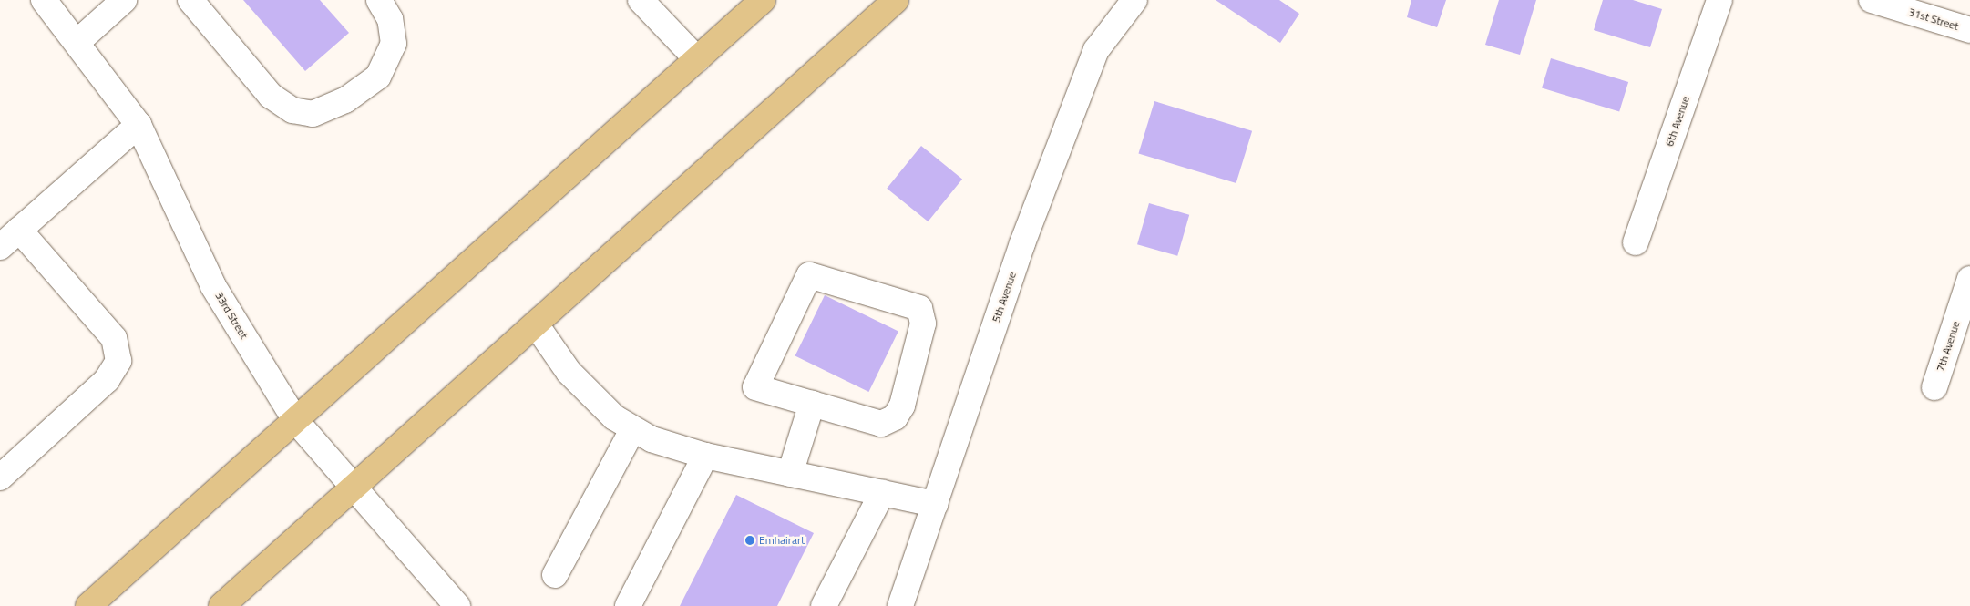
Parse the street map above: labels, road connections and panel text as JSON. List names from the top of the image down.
{
  "streets": {
    "street": [
      "31st Street",
      "6th Avenue",
      "5th Avenue",
      "33rd Street",
      "7th Avenue"
    ]
  },
  "places": ["Emhairart"]
}
